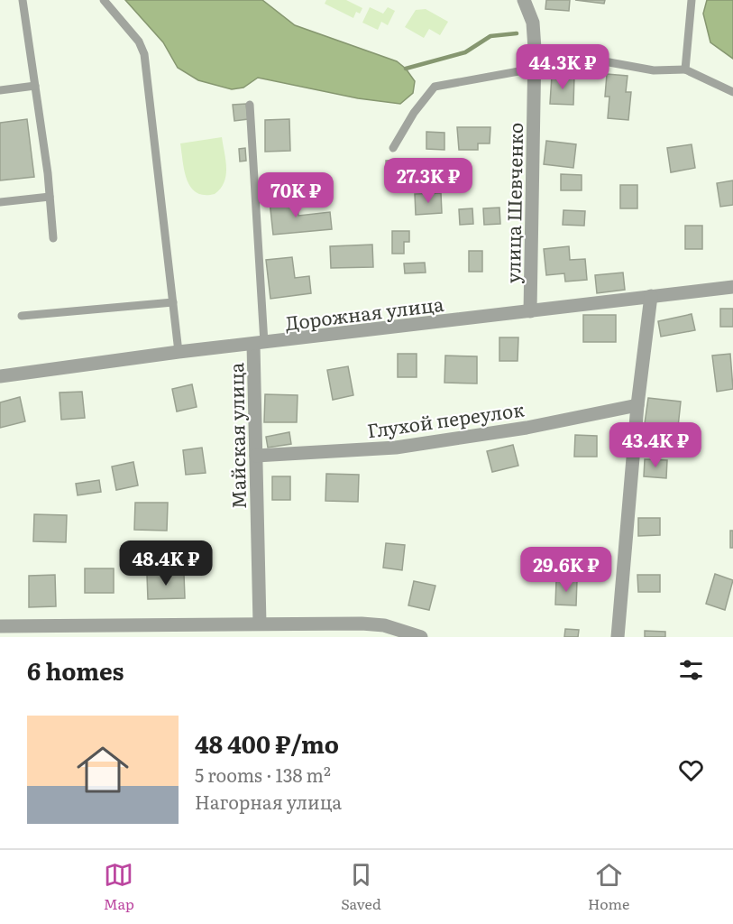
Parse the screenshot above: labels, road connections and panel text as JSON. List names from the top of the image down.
{
  "streets": {
    "street": [
      "улица Шевченко",
      "Дорожная улица",
      "Глухой переулок",
      "Майская улица"
    ]
  },
  "crossings": [
    ["улица Шевченко", "Дорожная улица"],
    ["Дорожная улица", "Майская улица"],
    ["Глухой переулок", "Майская улица"]
  ],
  "page": {
    "price": [
      "44.3K ₽",
      "27.3K ₽",
      "70K ₽",
      "43.4K ₽",
      "48.4K ₽",
      "29.6K ₽"
    ],
    "heading": "6 homes",
    "list": [
      {
        "name": "48 400 ₽/mo",
        "note": "5 rooms · 138 m² · Нагорная улица"
      }
    ],
    "tabs": ["Map", "Saved", "Home"]
  }
}
